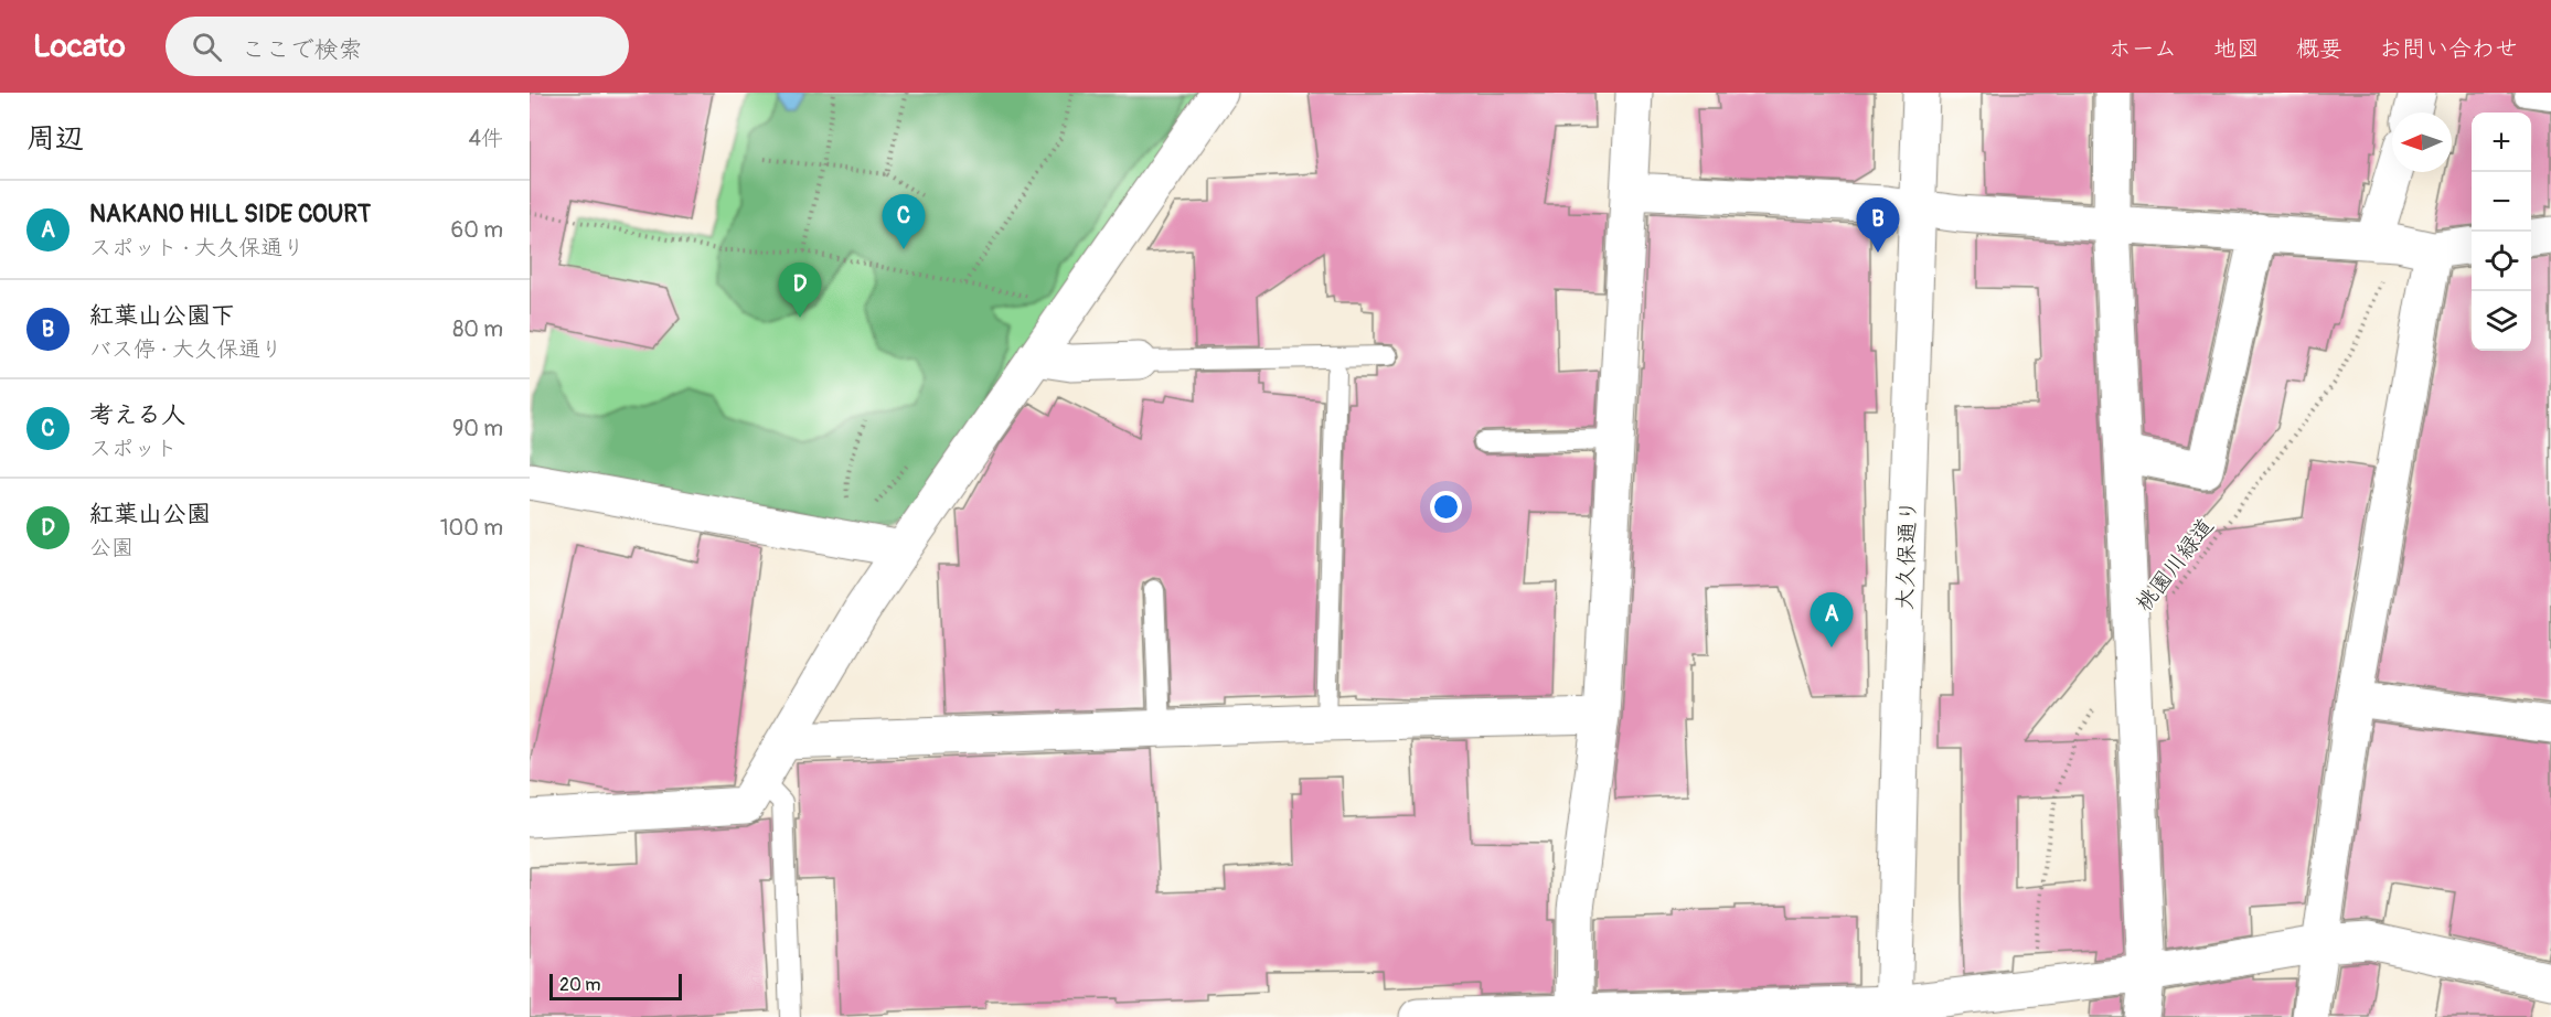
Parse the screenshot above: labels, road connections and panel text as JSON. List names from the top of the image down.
{
  "streets": {
    "street": ["大久保通り"],
    "path": ["桃園川緑道"]
  },
  "scale_bar": "20 m",
  "north": "left",
  "page": {
    "header": "Locato",
    "search": "ここで検索",
    "nav": [
      "ホーム",
      "地図",
      "概要",
      "お問い合わせ"
    ],
    "heading": ["周辺", "4件"],
    "map_buttons": ["+", "−"],
    "list": [
      {
        "mark": "A",
        "name": "NAKANO HILL SIDE COURT",
        "note": "スポット · 大久保通り",
        "value": "60 m"
      },
      {
        "mark": "B",
        "name": "紅葉山公園下",
        "note": "バス停 · 大久保通り",
        "value": "80 m"
      },
      {
        "mark": "C",
        "name": "考える人",
        "note": "スポット",
        "value": "90 m"
      },
      {
        "mark": "D",
        "name": "紅葉山公園",
        "note": "公園",
        "value": "100 m"
      }
    ],
    "pins": [
      "C",
      "B",
      "D",
      "A"
    ],
    "scale": "20 m"
  }
}
